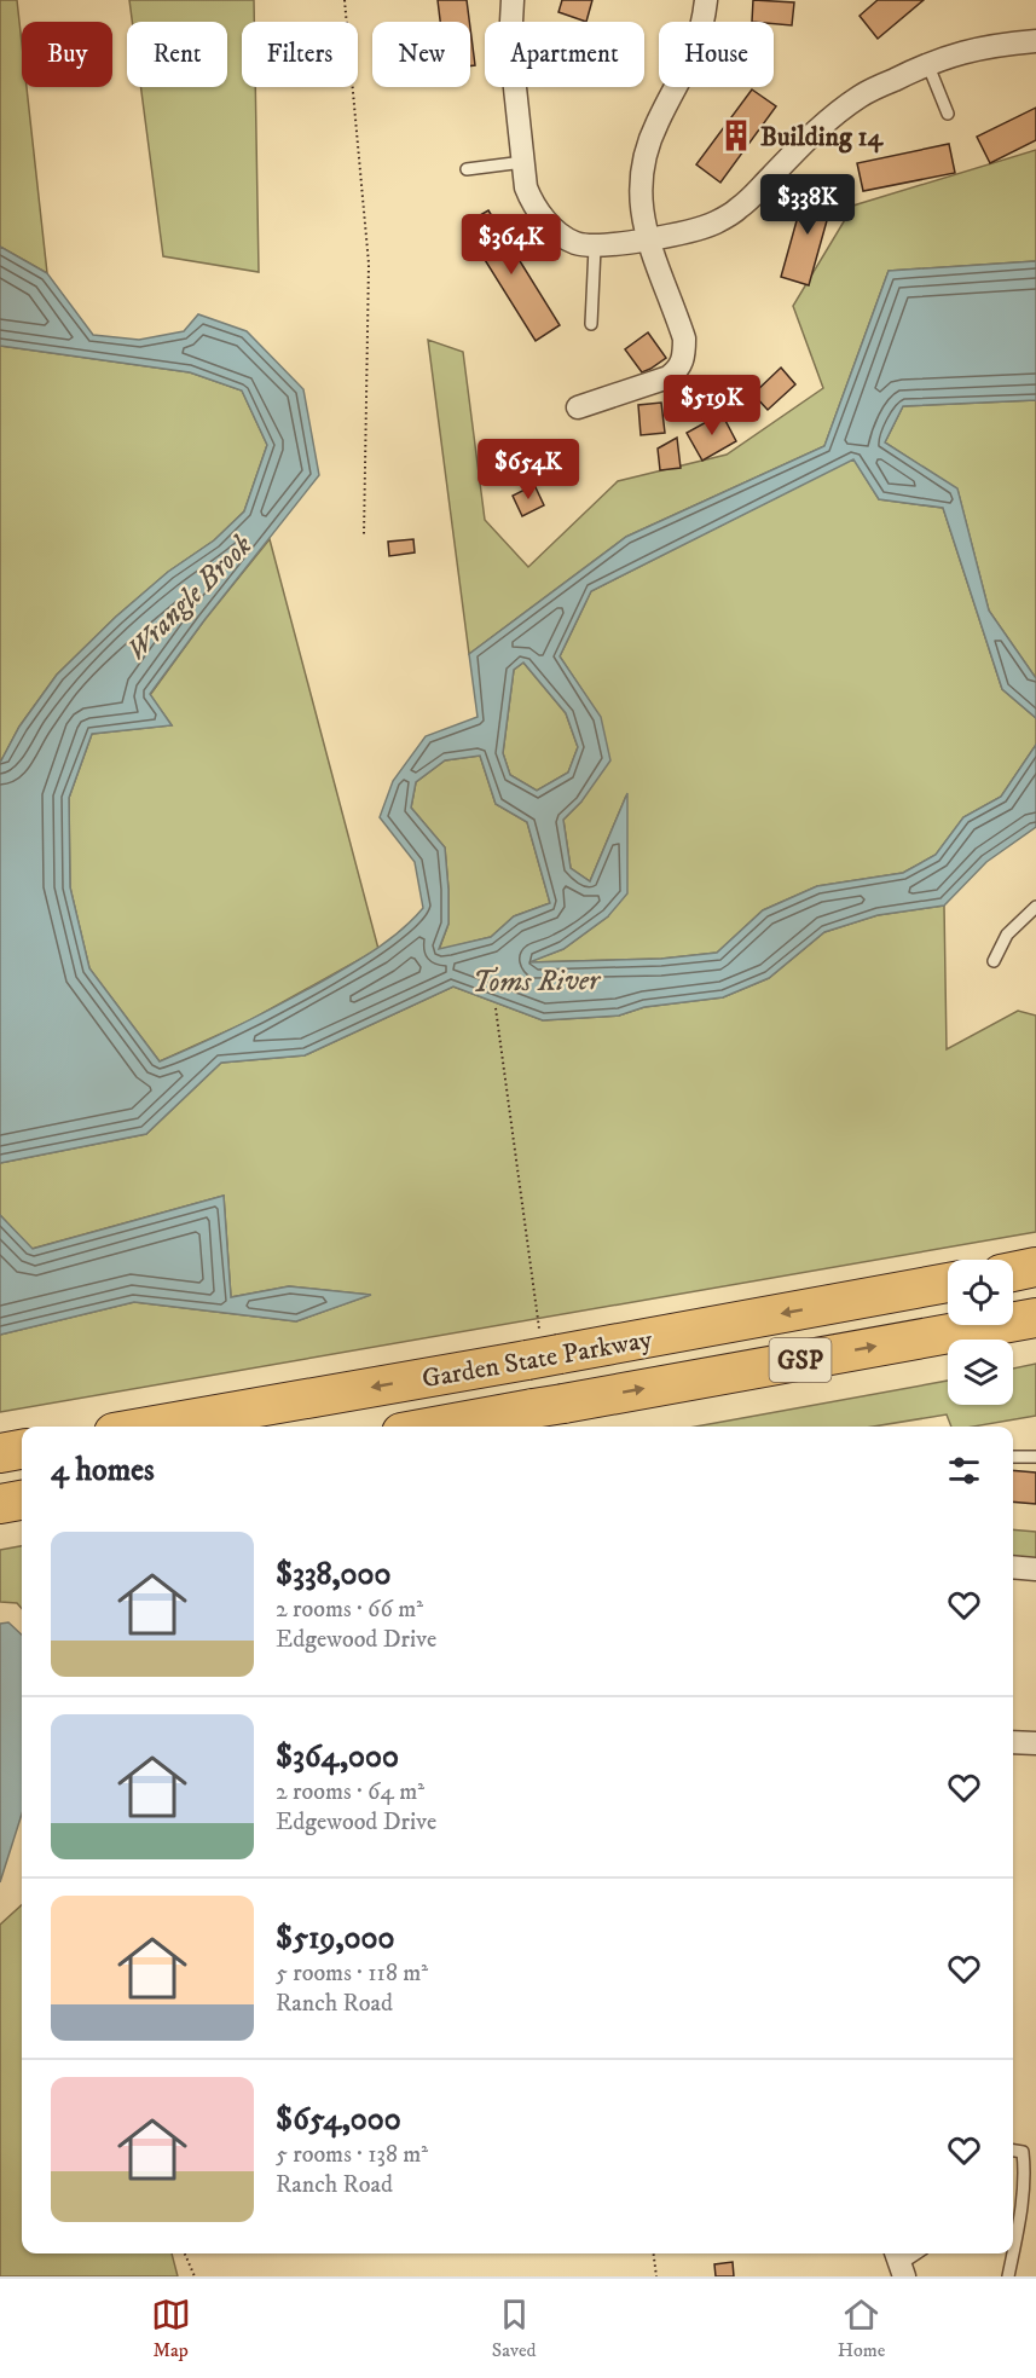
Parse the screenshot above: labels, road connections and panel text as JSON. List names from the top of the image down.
{
  "streets": {
    "highway": ["Garden State Parkway", "GSP"]
  },
  "water": ["Wrangle Brook", "Toms River"],
  "places": {
    "building": ["Building 14"]
  },
  "page": {
    "chip": [
      "Buy",
      "Rent",
      "Filters",
      "New",
      "Apartment",
      "House"
    ],
    "price": [
      "$338K",
      "$364K",
      "$519K",
      "$654K"
    ],
    "heading": "4 homes",
    "list": [
      {
        "name": "$338,000",
        "note": "2 rooms · 66 m² · Edgewood Drive"
      },
      {
        "name": "$364,000",
        "note": "2 rooms · 64 m² · Edgewood Drive"
      },
      {
        "name": "$519,000",
        "note": "5 rooms · 118 m² · Ranch Road"
      },
      {
        "name": "$654,000",
        "note": "5 rooms · 138 m² · Ranch Road"
      }
    ],
    "tabs": ["Map", "Saved", "Home"]
  }
}
